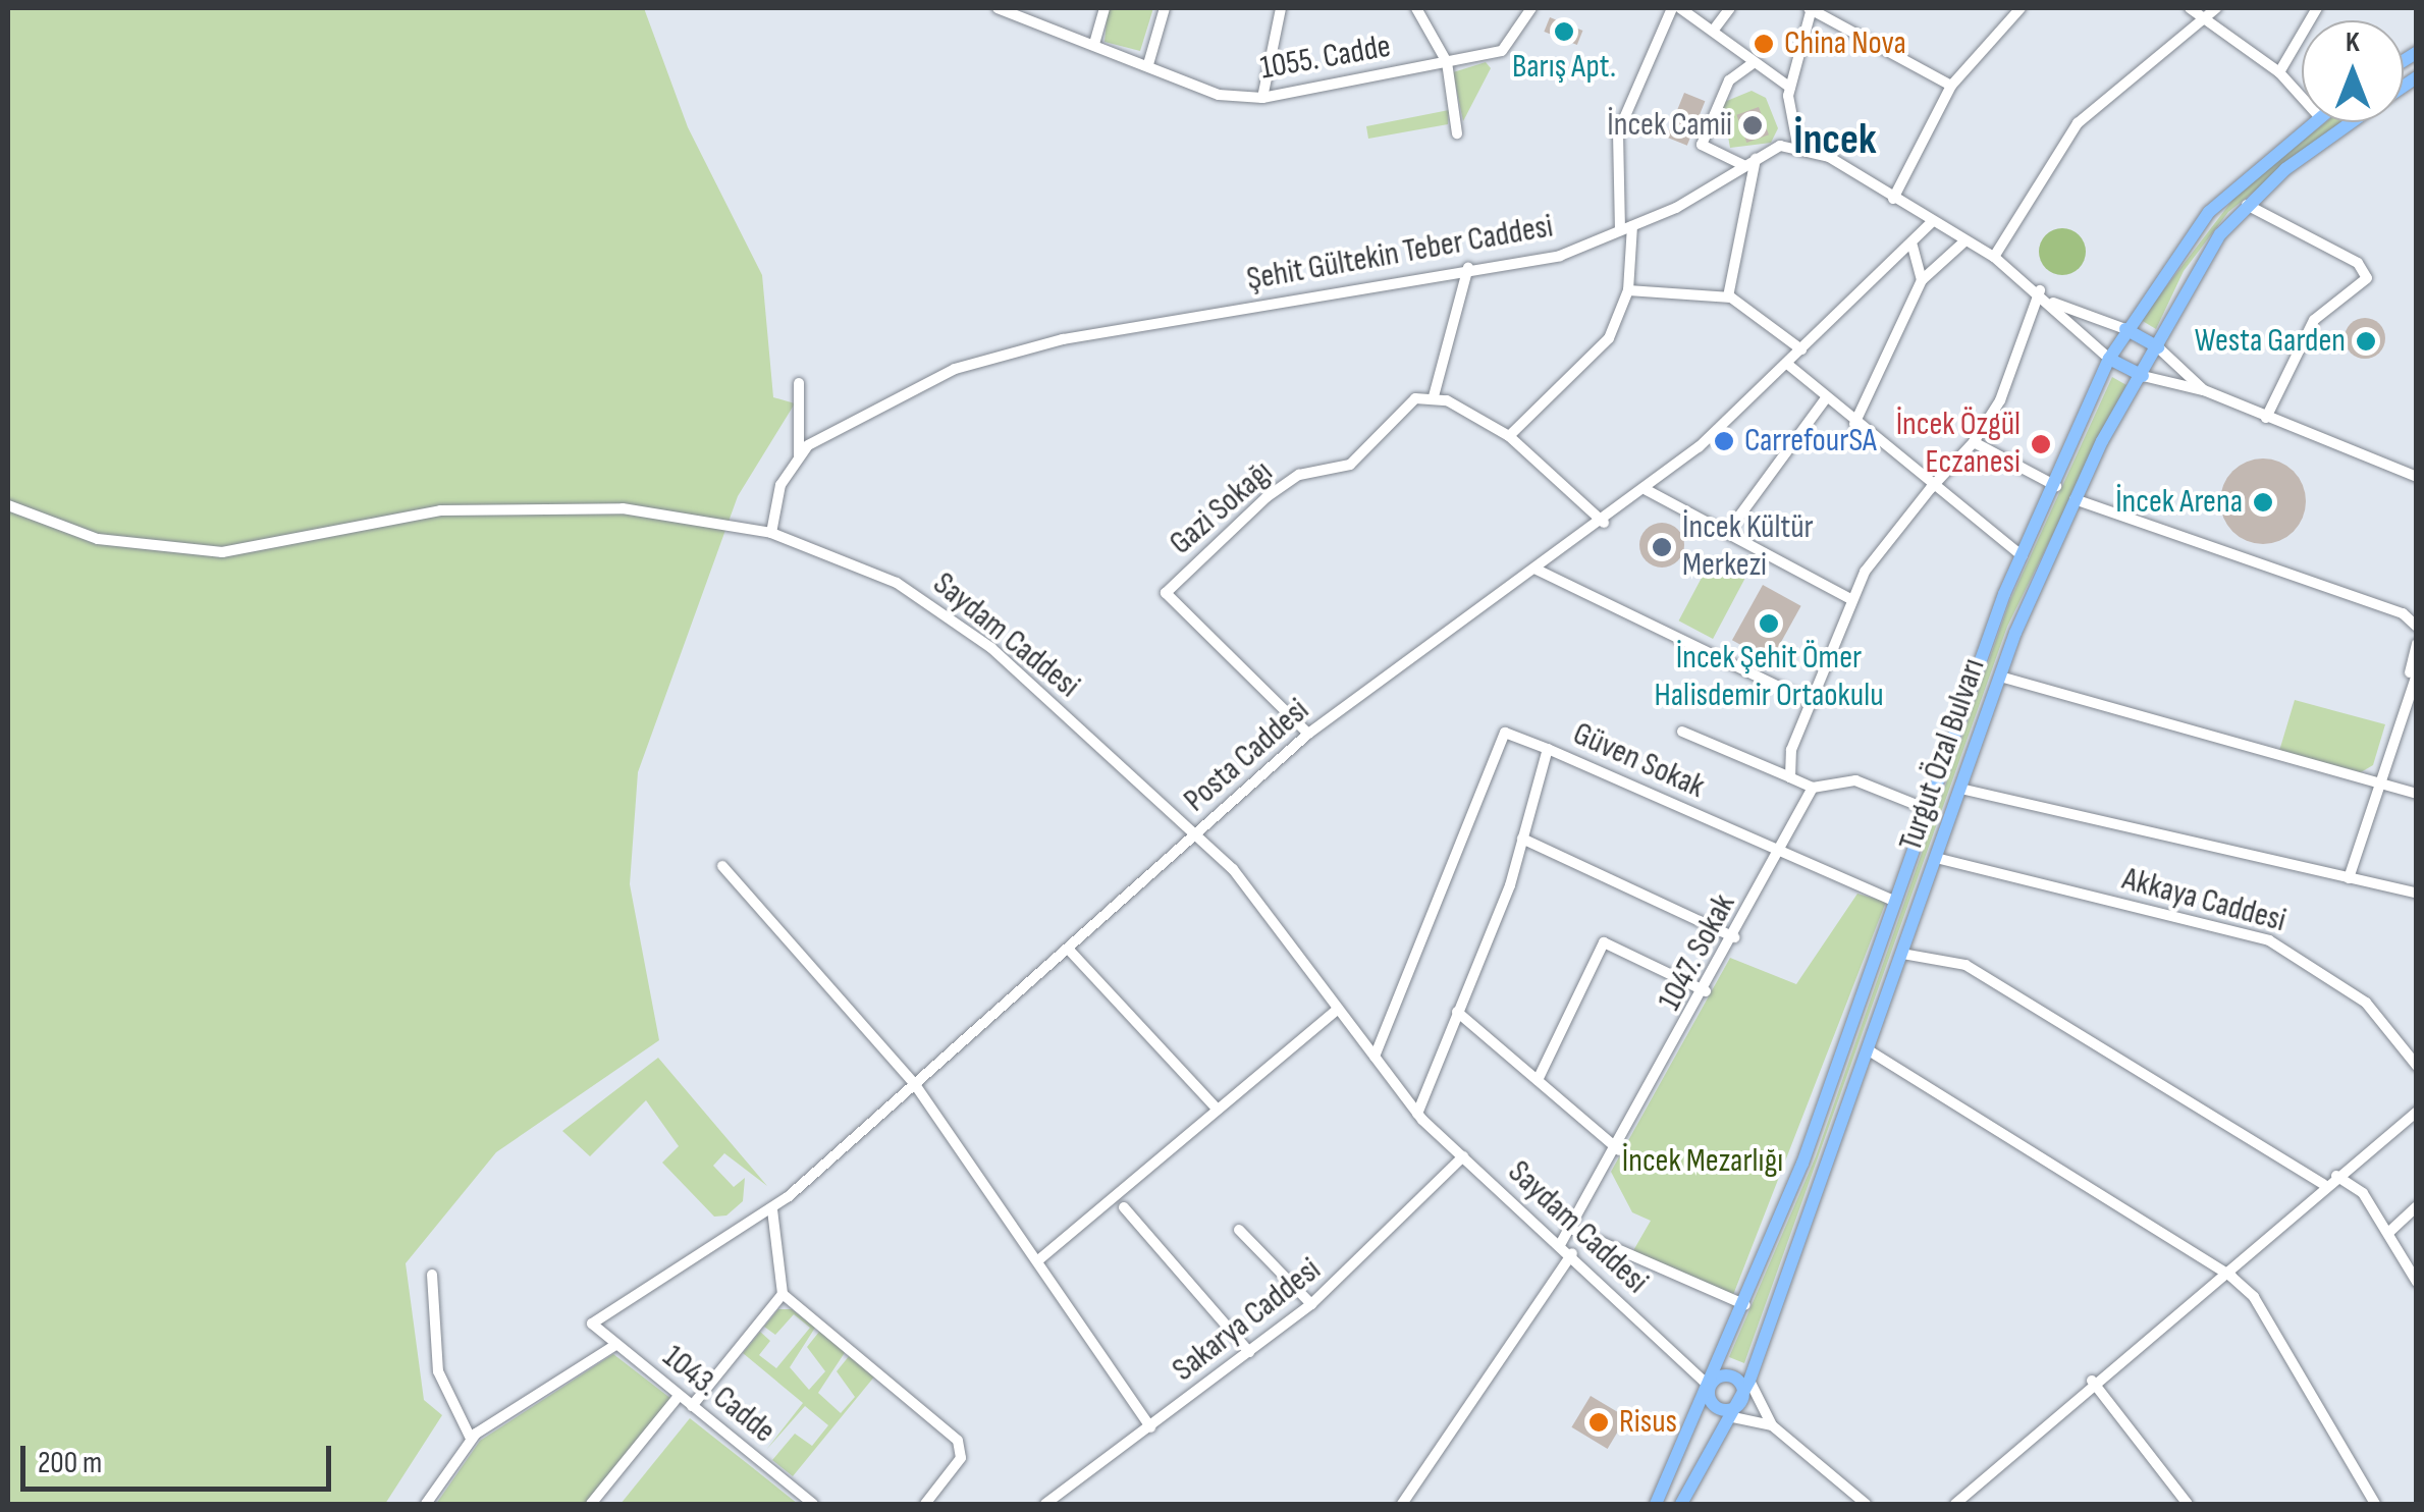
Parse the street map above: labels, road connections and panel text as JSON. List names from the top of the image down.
{
  "streets": {
    "main road": ["Turgut Özal Bulvarı"],
    "street": [
      "1055. Cadde",
      "Şehit Gültekin Teber Caddesi",
      "Gazi Sokağı",
      "Saydam Caddesi",
      "Posta Caddesi",
      "Güven Sokak",
      "Akkaya Caddesi",
      "1047. Sokak",
      "Sakarya Caddesi",
      "1043. Cadde"
    ]
  },
  "crossings": [
    ["Gazi Sokağı", "Posta Caddesi"],
    ["Saydam Caddesi", "Turgut Özal Bulvarı"],
    ["Saydam Caddesi", "Posta Caddesi"],
    ["Saydam Caddesi", "Güven Sokak"],
    ["Saydam Caddesi", "1047. Sokak"],
    ["Saydam Caddesi", "Sakarya Caddesi"],
    ["Turgut Özal Bulvarı", "Güven Sokak"],
    ["Turgut Özal Bulvarı", "Akkaya Caddesi"],
    ["Posta Caddesi", "1043. Cadde"],
    ["Güven Sokak", "1047. Sokak"]
  ],
  "districts": ["İncek"],
  "parks": ["İncek Mezarlığı"],
  "places": [
    "Barış Apt.",
    "China Nova",
    "İncek Camii",
    "Westa Garden",
    "CarrefourSA",
    "İncek Özgül Eczanesi",
    "İncek Arena",
    "İncek Kültür Merkezi",
    "İncek Şehit Ömer Halisdemir Ortaokulu",
    "Risus"
  ],
  "scale_bar": "200 m",
  "north": "top"
}
